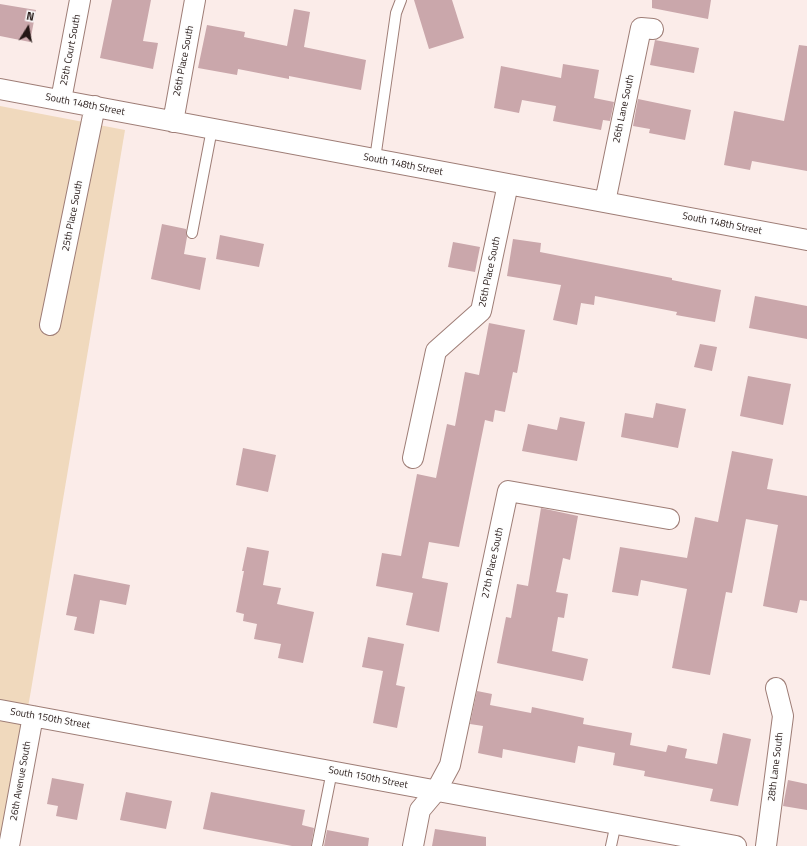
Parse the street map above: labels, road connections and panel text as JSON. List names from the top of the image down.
{
  "streets": {
    "street": [
      "25th Court South",
      "26th Place South",
      "South 148th Street",
      "26th Lane South",
      "25th Place South",
      "27th Place South",
      "South 150th Street",
      "28th Lane South",
      "26th Avenue South"
    ]
  },
  "crossings": [
    ["25th Court South", "South 148th Street"],
    ["26th Place South", "South 148th Street"],
    ["South 148th Street", "26th Lane South"],
    ["South 148th Street", "25th Place South"],
    ["27th Place South", "South 150th Street"],
    ["South 150th Street", "26th Avenue South"]
  ],
  "north": "top"
}
